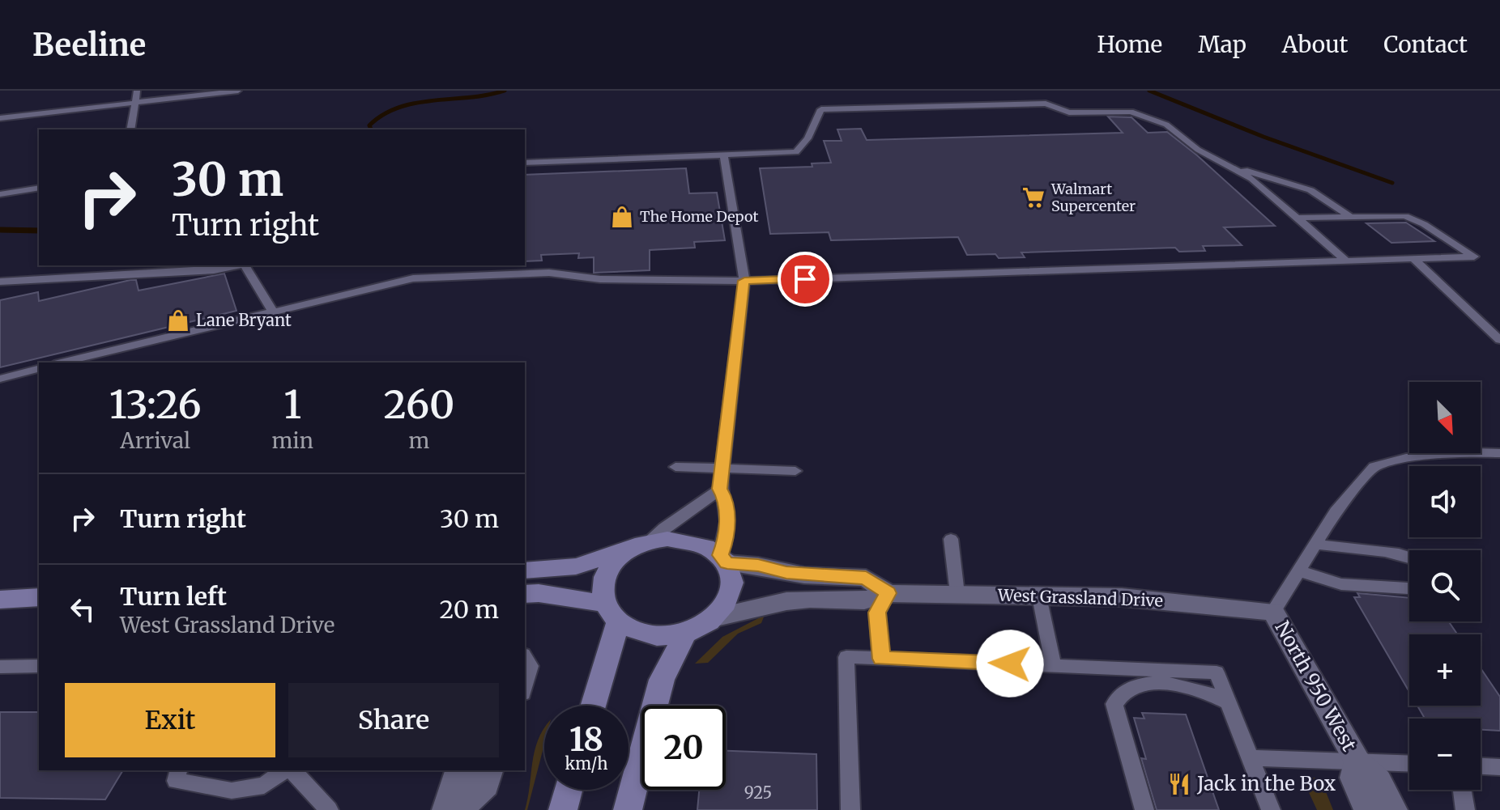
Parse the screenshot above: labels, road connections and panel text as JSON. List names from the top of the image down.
{
  "streets": {
    "street": ["West Grassland Drive", "North 950 West"]
  },
  "crossings": [
    ["West Grassland Drive", "North 950 West"]
  ],
  "places": {
    "supermarket": ["Walmart Supercenter"],
    "shop": ["The Home Depot", "Lane Bryant"],
    "restaurant": ["Jack in the Box"]
  },
  "house_numbers": ["925"],
  "north": "bottom right",
  "page": {
    "header": "Beeline",
    "nav": [
      "Home",
      "Map",
      "About",
      "Contact"
    ],
    "turn": ["30 m", "Turn right"],
    "eta": [
      "13:26",
      "Arrival",
      "1",
      "min",
      "260",
      "m"
    ],
    "map_buttons": ["+", "−"],
    "list": [
      {
        "name": "Turn right",
        "value": "30 m"
      },
      {
        "name": "Turn left",
        "note": "West Grassland Drive",
        "value": "20 m"
      }
    ],
    "buttons": ["Exit", "Share"],
    "speed": "18 km/h",
    "limit": "20"
  }
}
